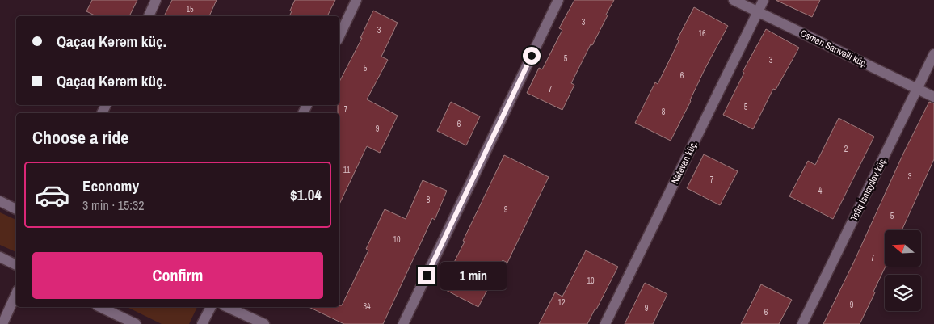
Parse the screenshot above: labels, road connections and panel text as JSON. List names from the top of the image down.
{
  "streets": {
    "street": ["Osman Sarıvəlli küç.", "Natəvan küç.", "Tofiq İsmayılov küç."]
  },
  "crossings": [
    ["Osman Sarıvəlli küç.", "Natəvan küç."],
    ["Osman Sarıvəlli küç.", "Tofiq İsmayılov küç."]
  ],
  "house_numbers": [
    "15",
    "3",
    "3",
    "16",
    "5",
    "3",
    "5",
    "6",
    "7",
    "5",
    "7",
    "8",
    "6",
    "9",
    "2",
    "11",
    "3",
    "7",
    "4",
    "8",
    "9",
    "5",
    "10",
    "7",
    "10",
    "12",
    "9",
    "34",
    "9",
    "6"
  ],
  "north": "left",
  "page": {
    "banner": ["Qaçaq Kərəm küç.", "Qaçaq Kərəm küç."],
    "heading": "Choose a ride",
    "list": [
      {
        "name": "Economy",
        "note": "3 min · 15:32",
        "value": "$1.04"
      }
    ],
    "buttons": "Confirm",
    "bubble": "1 min"
  }
}
